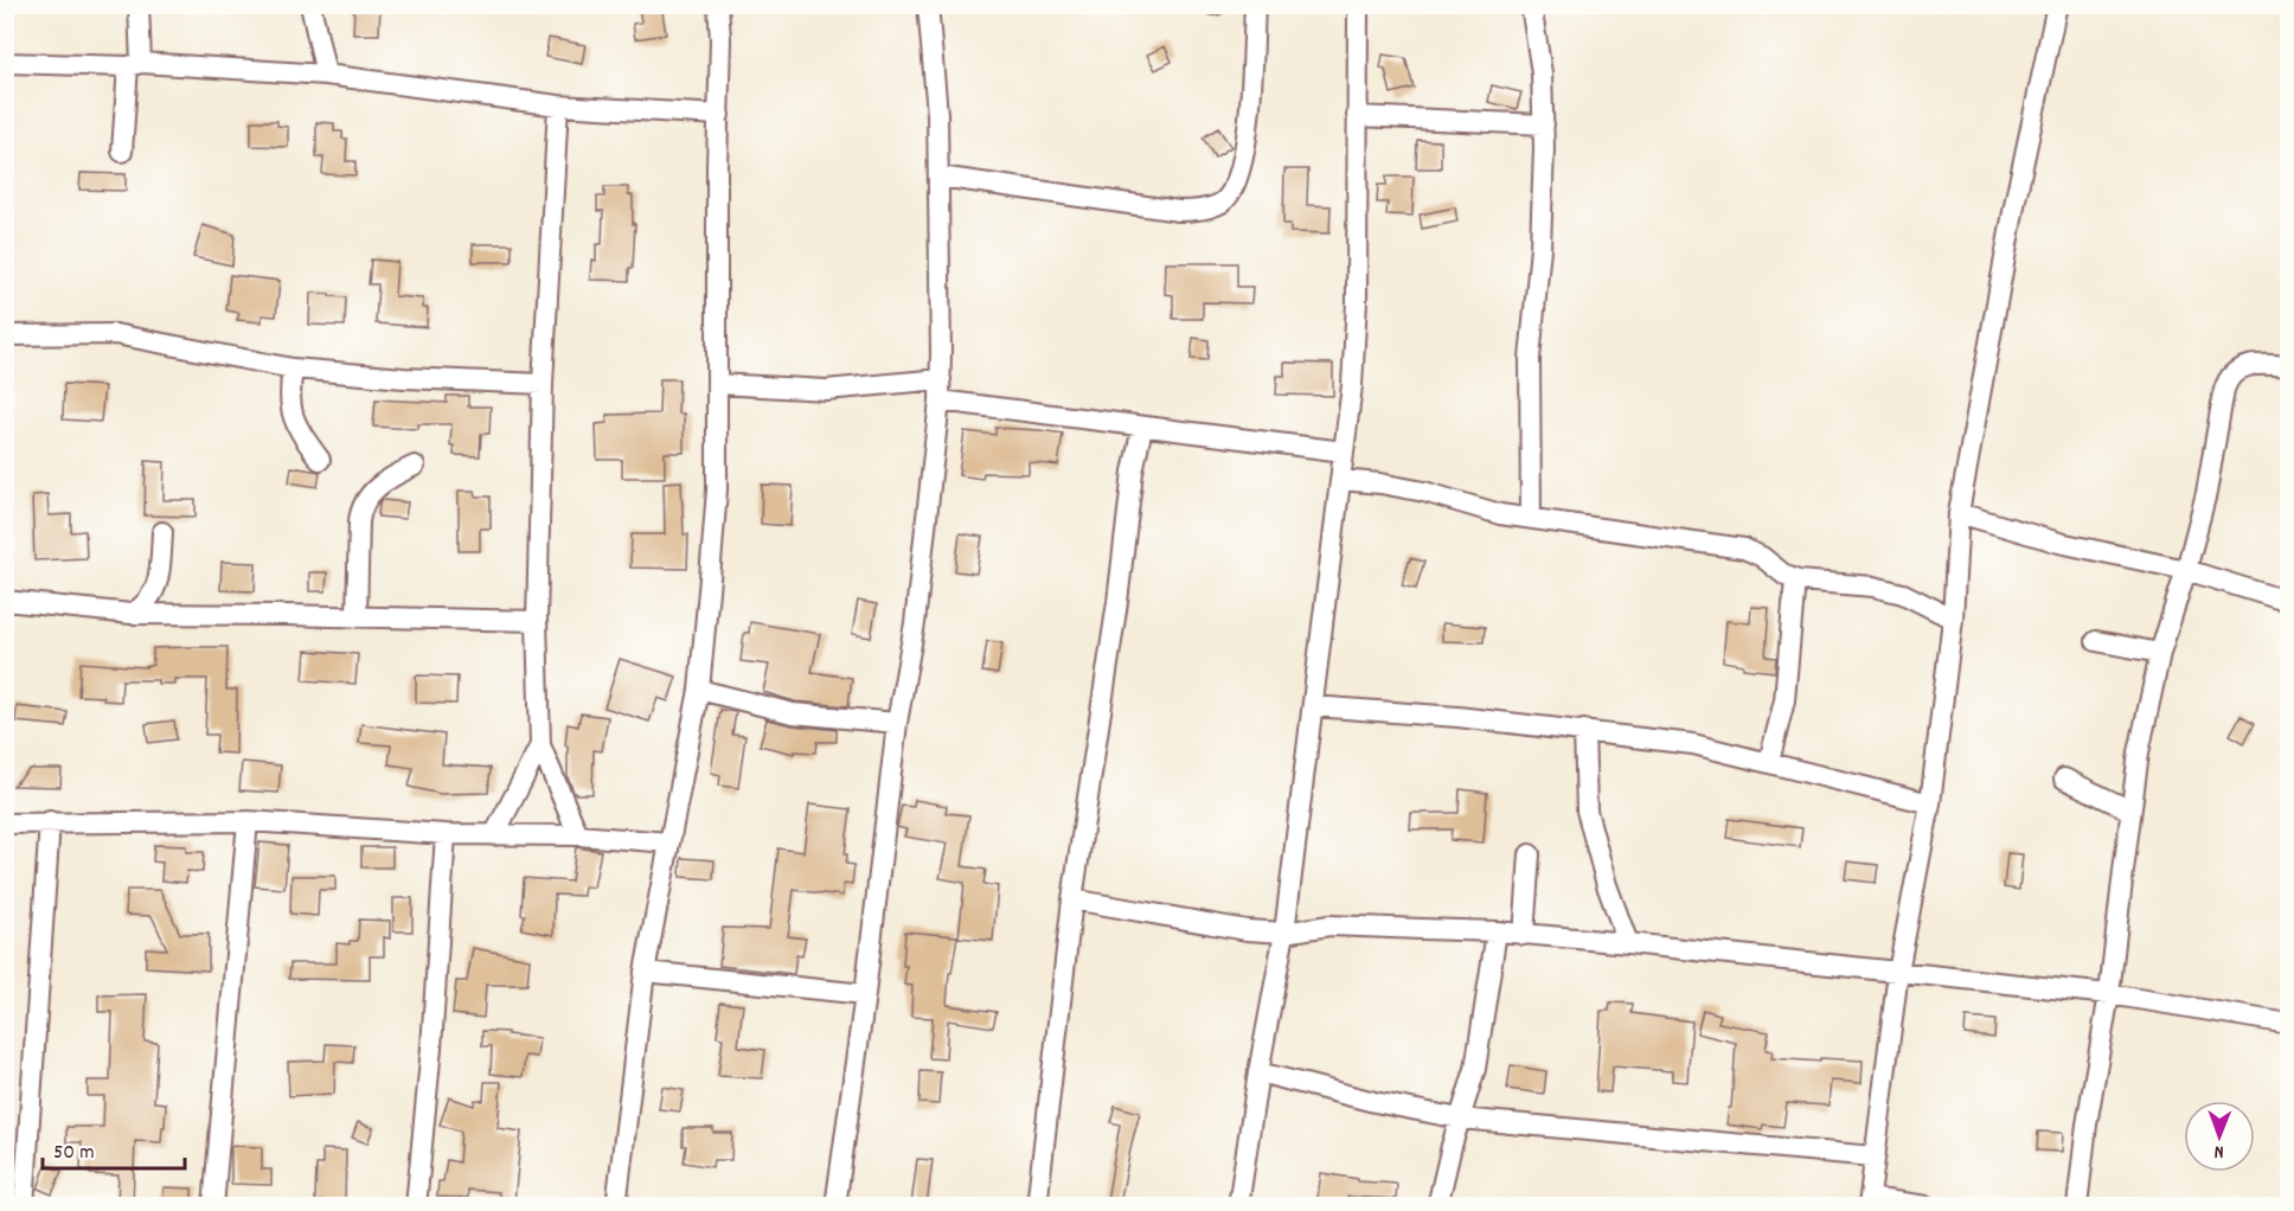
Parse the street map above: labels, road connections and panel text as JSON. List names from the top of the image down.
{
  "scale_bar": "50 m",
  "north": "bottom"
}
